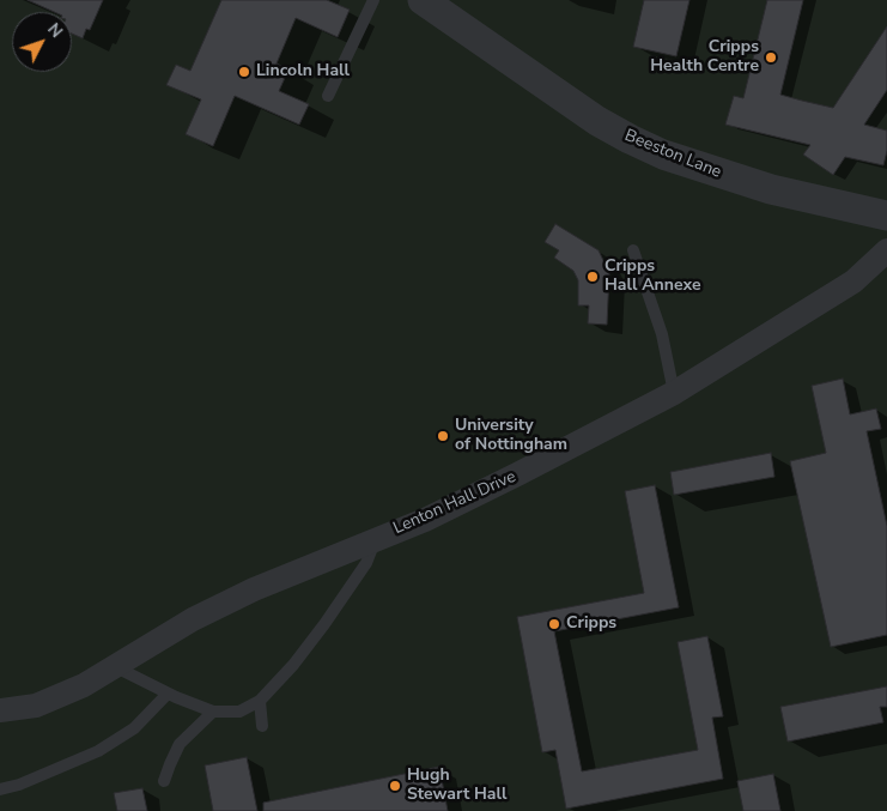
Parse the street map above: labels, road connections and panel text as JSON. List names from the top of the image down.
{
  "streets": {
    "street": ["Beeston Lane", "Lenton Hall Drive"]
  },
  "places": [
    "Cripps Health Centre",
    "Lincoln Hall",
    "Cripps Hall Annexe",
    "University of Nottingham",
    "Cripps",
    "Hugh Stewart Hall"
  ],
  "north": "top right"
}
